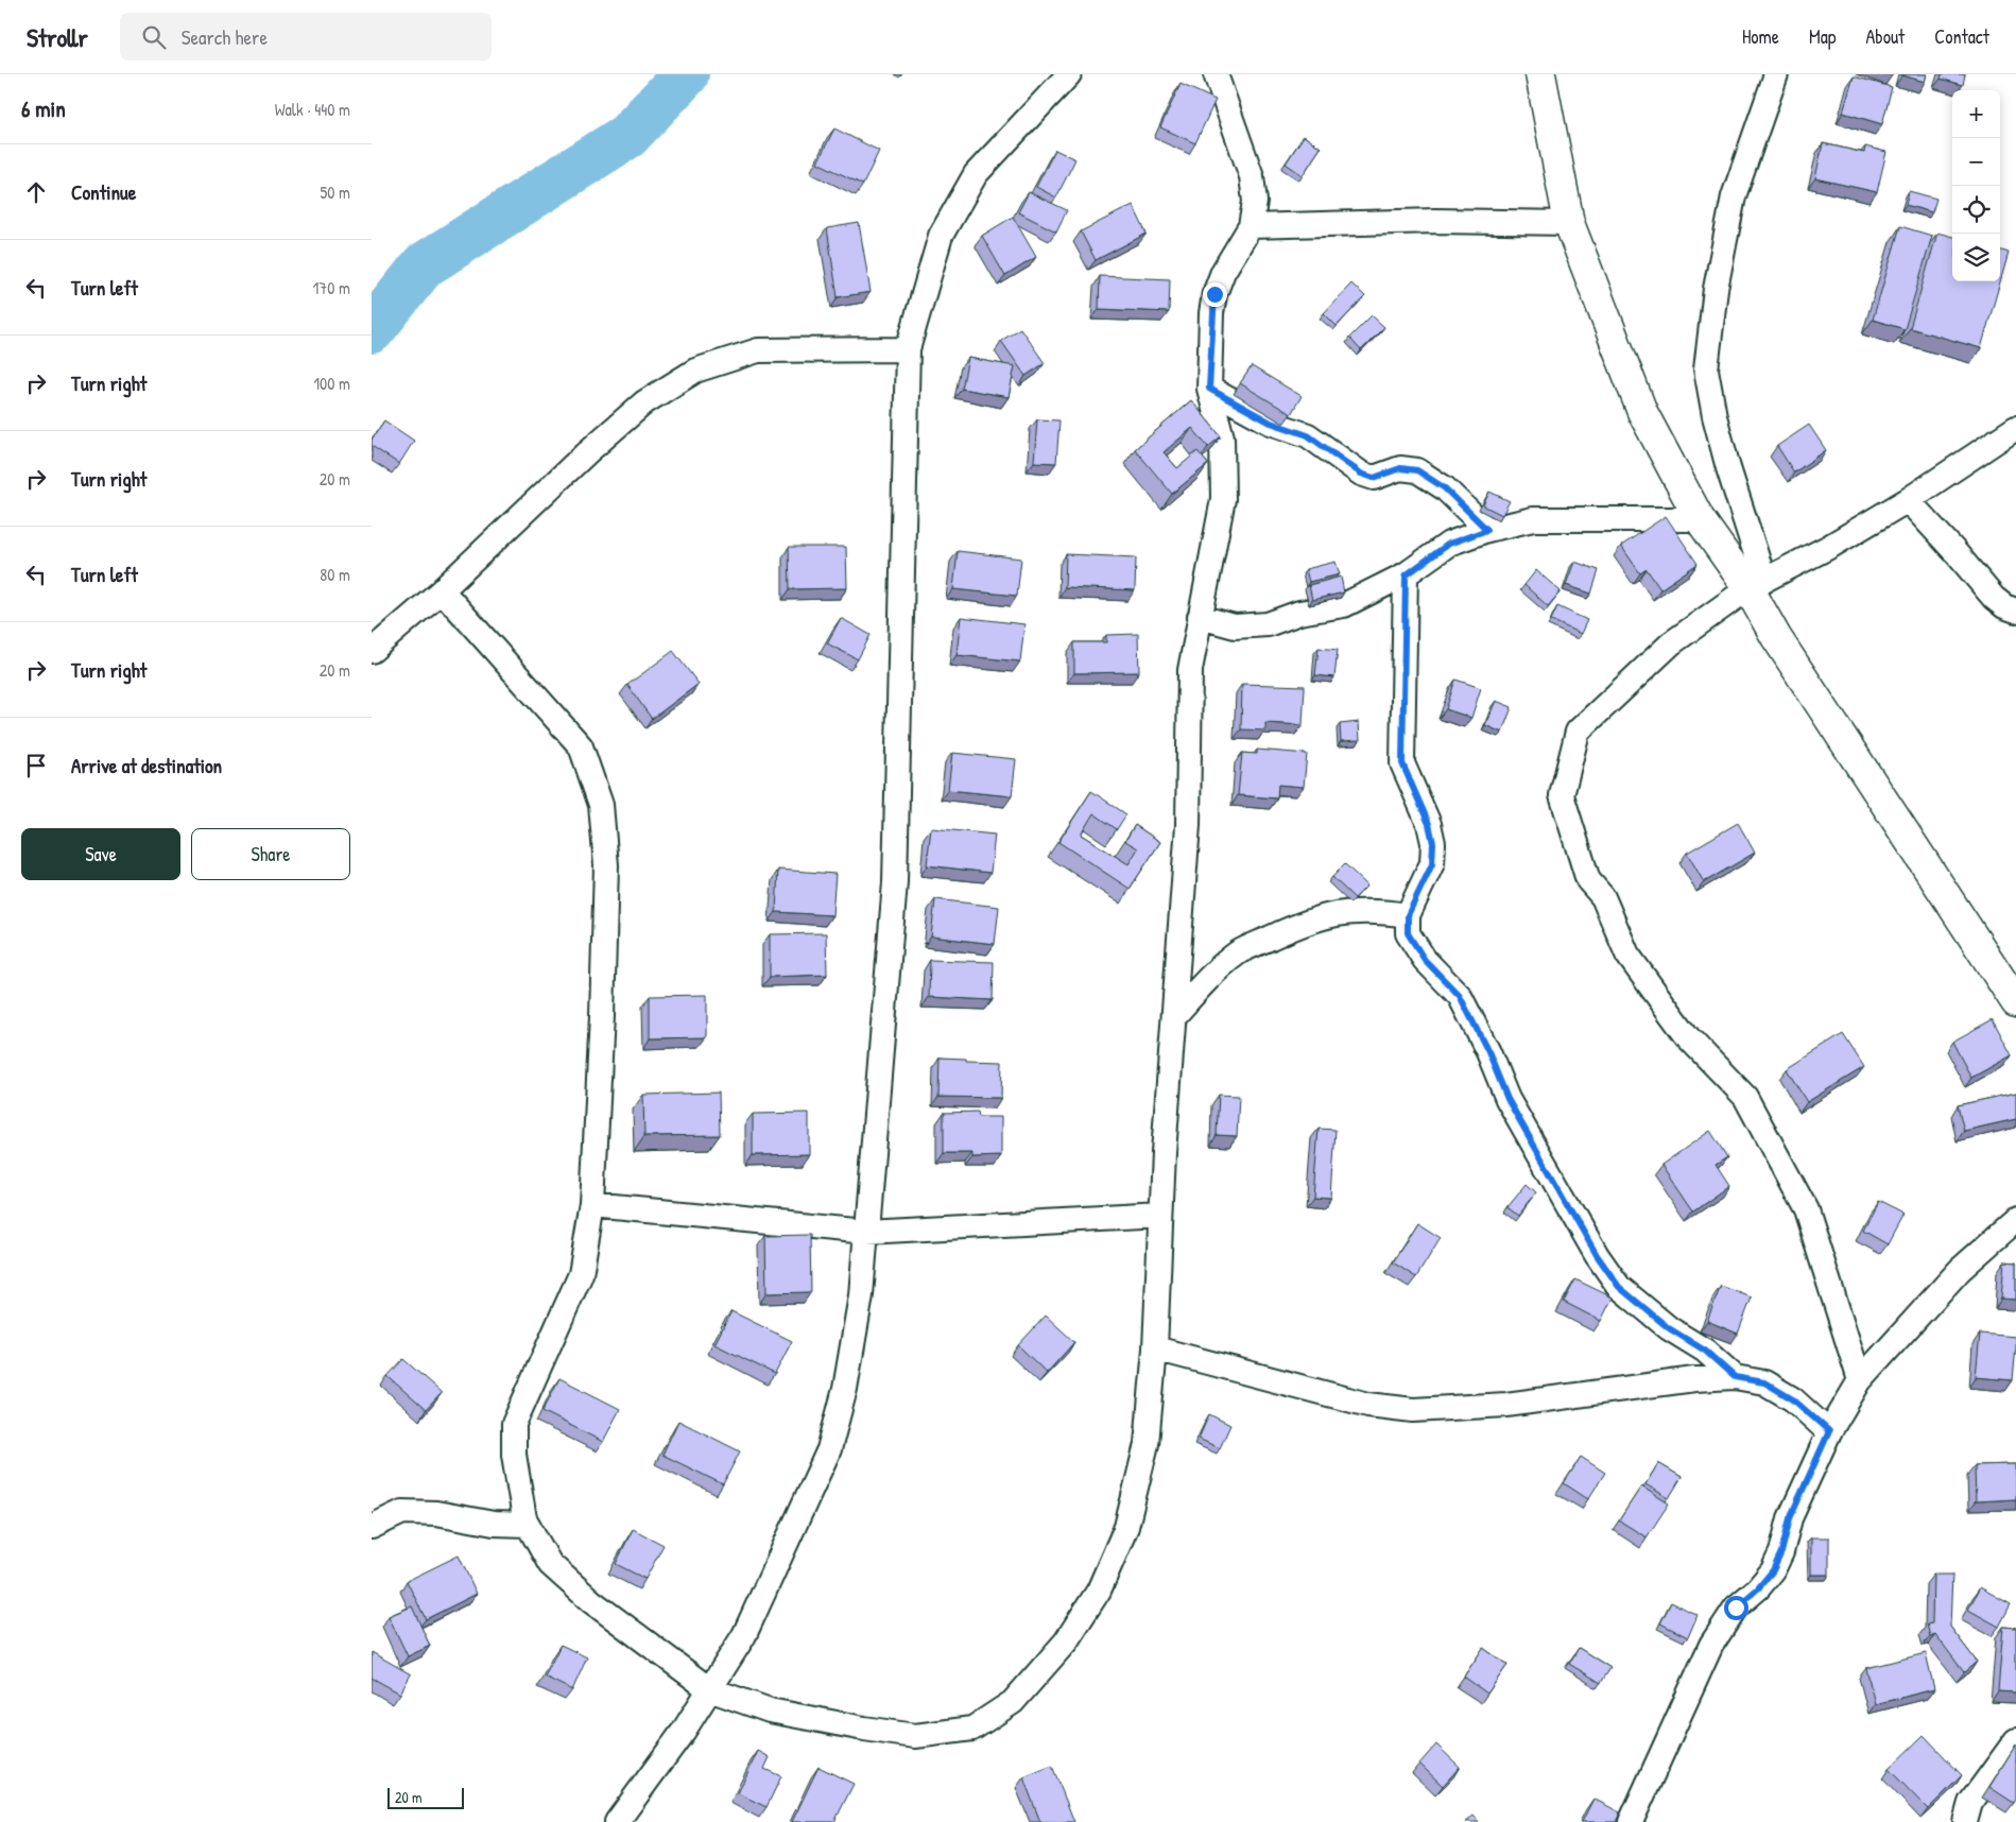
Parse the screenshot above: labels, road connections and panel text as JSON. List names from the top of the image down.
{
  "scale_bar": "20 m",
  "page": {
    "header": "Strollr",
    "search": "Search here",
    "nav": [
      "Home",
      "Map",
      "About",
      "Contact"
    ],
    "heading": ["6 min", "Walk · 440 m"],
    "map_buttons": ["+", "−"],
    "list": [
      ["Continue", "50 m"],
      ["Turn left", "170 m"],
      ["Turn right", "100 m"],
      ["Turn right", "20 m"],
      ["Turn left", "80 m"],
      ["Turn right", "20 m"],
      "Arrive at destination"
    ],
    "buttons": ["Save", "Share"],
    "scale": "20 m"
  }
}
